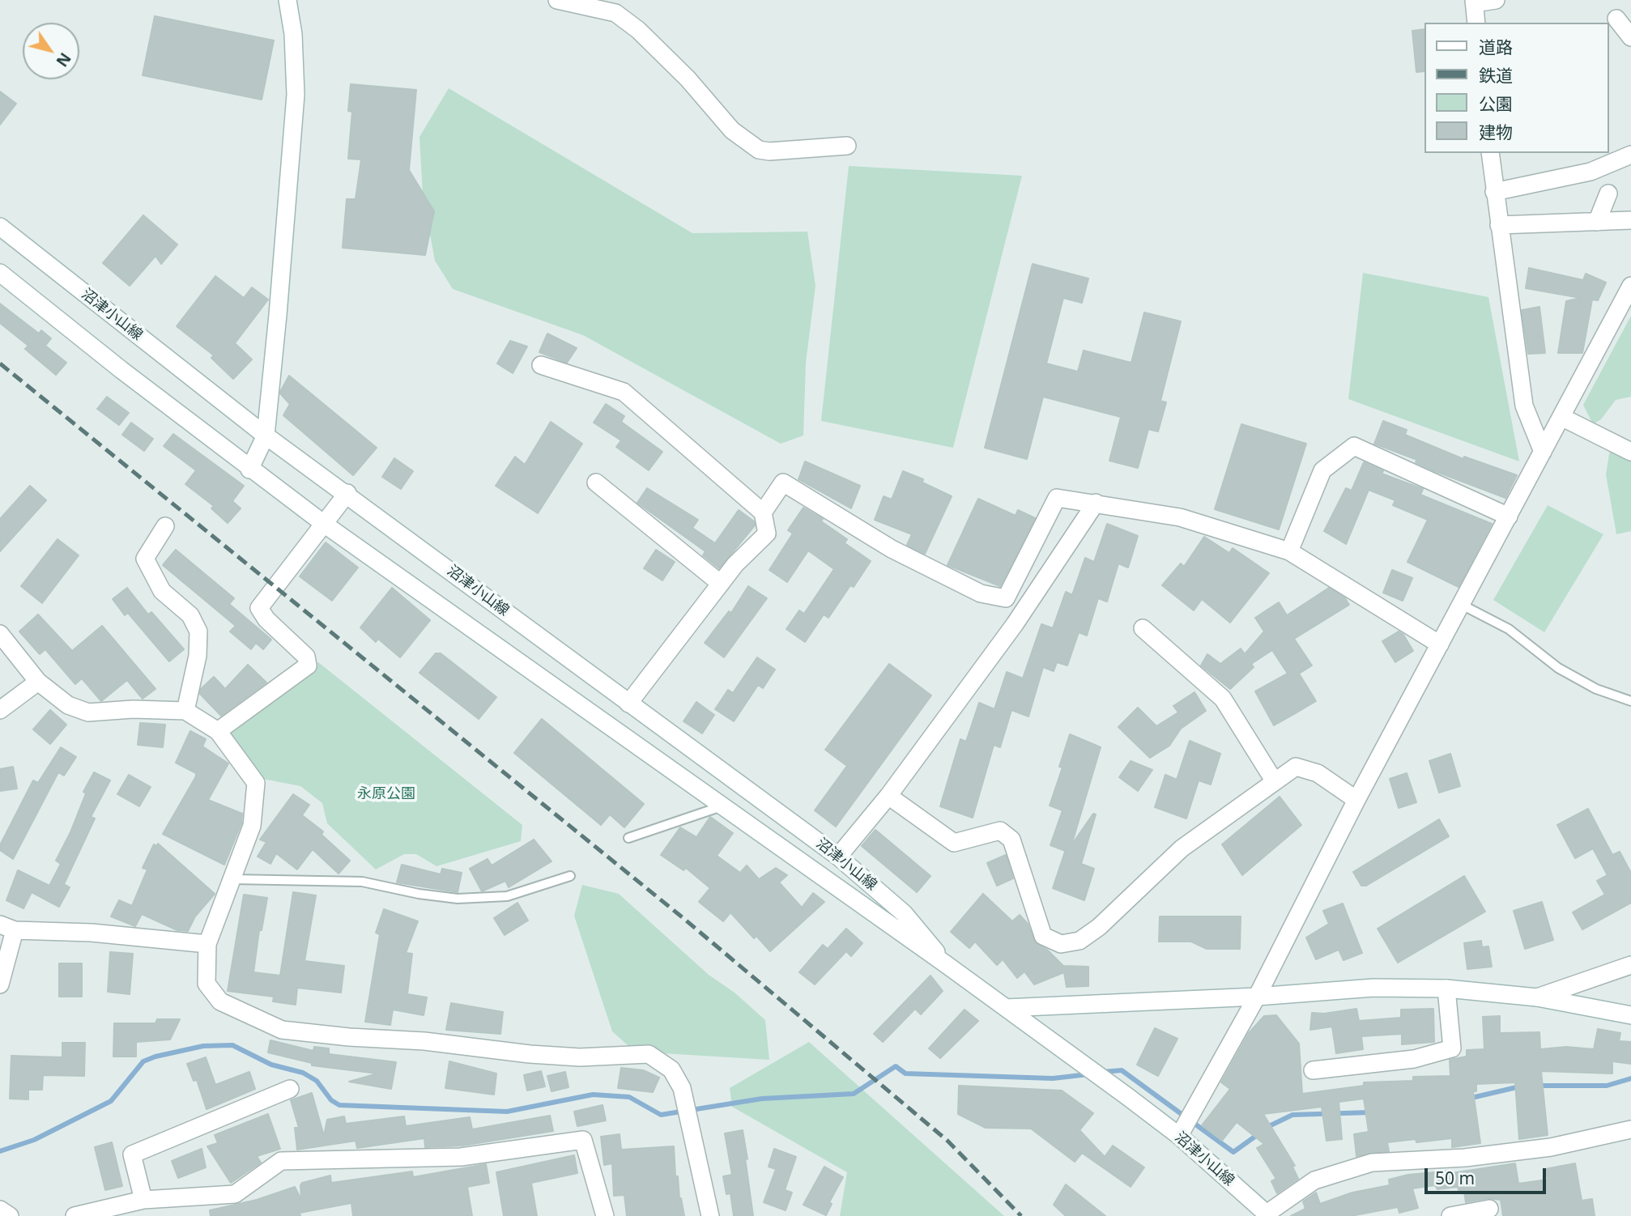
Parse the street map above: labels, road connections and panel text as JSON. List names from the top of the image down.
{
  "streets": {
    "street": ["沼津小山線"]
  },
  "parks": ["永原公園"],
  "legend": [
    "道路",
    "鉄道",
    "公園",
    "建物"
  ],
  "scale_bar": "50 m",
  "north": "bottom right"
}
